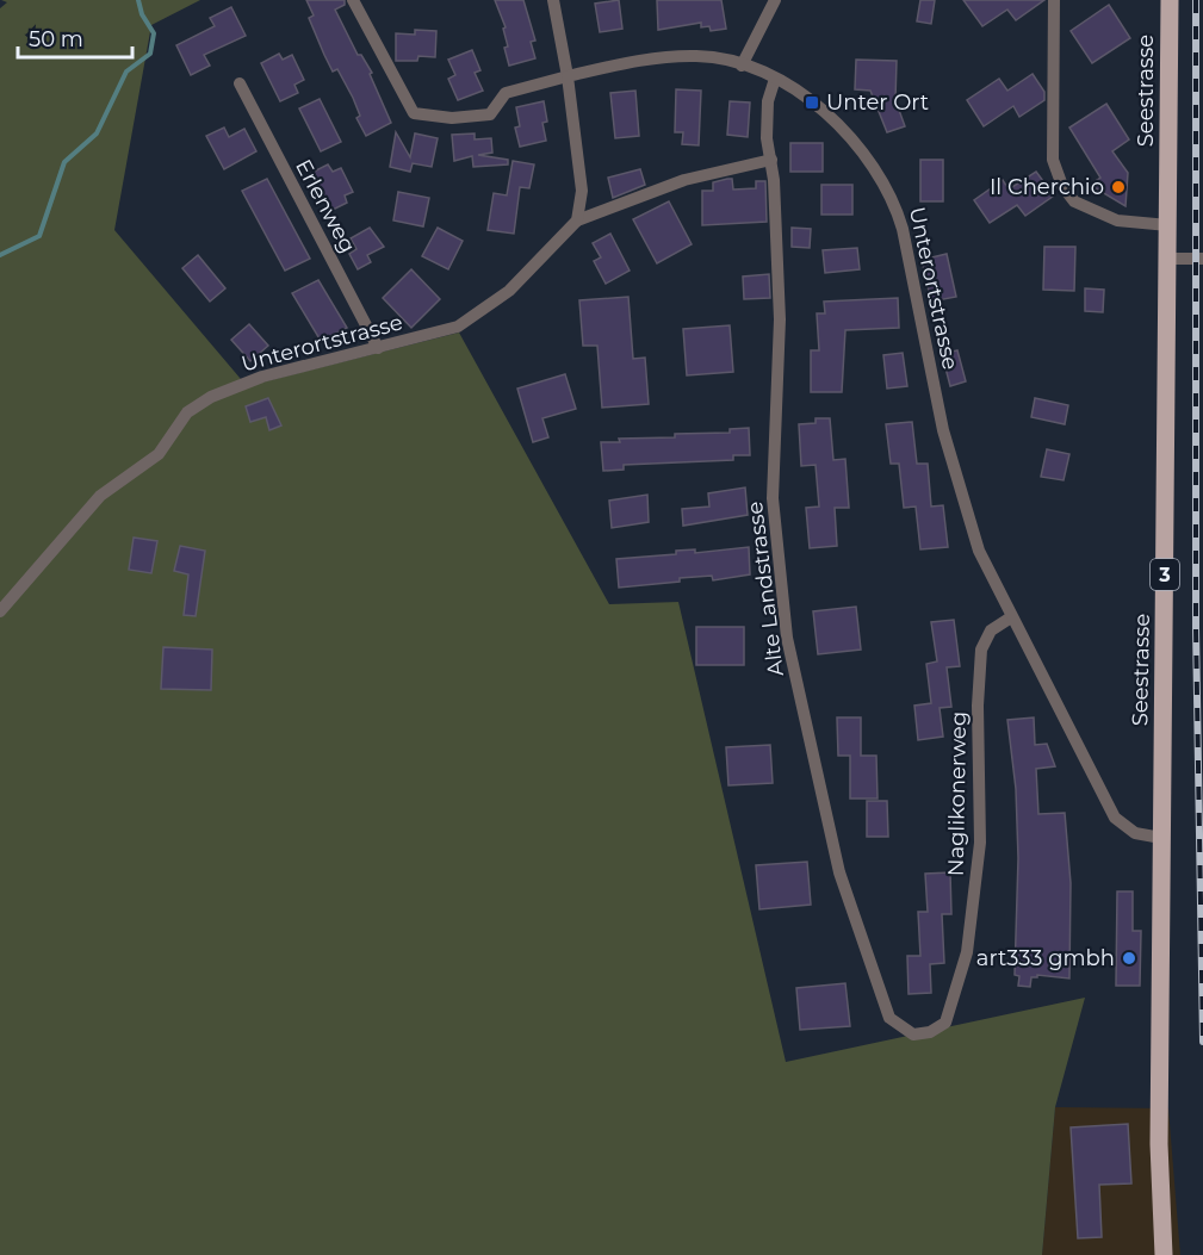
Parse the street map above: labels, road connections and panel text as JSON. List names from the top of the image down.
{
  "streets": {
    "main road": ["Seestrasse", "3"],
    "street": [
      "Erlenweg",
      "Unterortstrasse",
      "Alte Landstrasse",
      "Naglikonerweg"
    ]
  },
  "crossings": [
    ["Seestrasse", "Unterortstrasse"],
    ["Erlenweg", "Unterortstrasse"],
    ["Unterortstrasse", "Alte Landstrasse"],
    ["Unterortstrasse", "Naglikonerweg"],
    ["Alte Landstrasse", "Naglikonerweg"]
  ],
  "places": {
    "transit": ["Unter Ort"],
    "other": ["Il Cherchio", "art333 gmbh"]
  },
  "scale_bar": "50 m"
}
